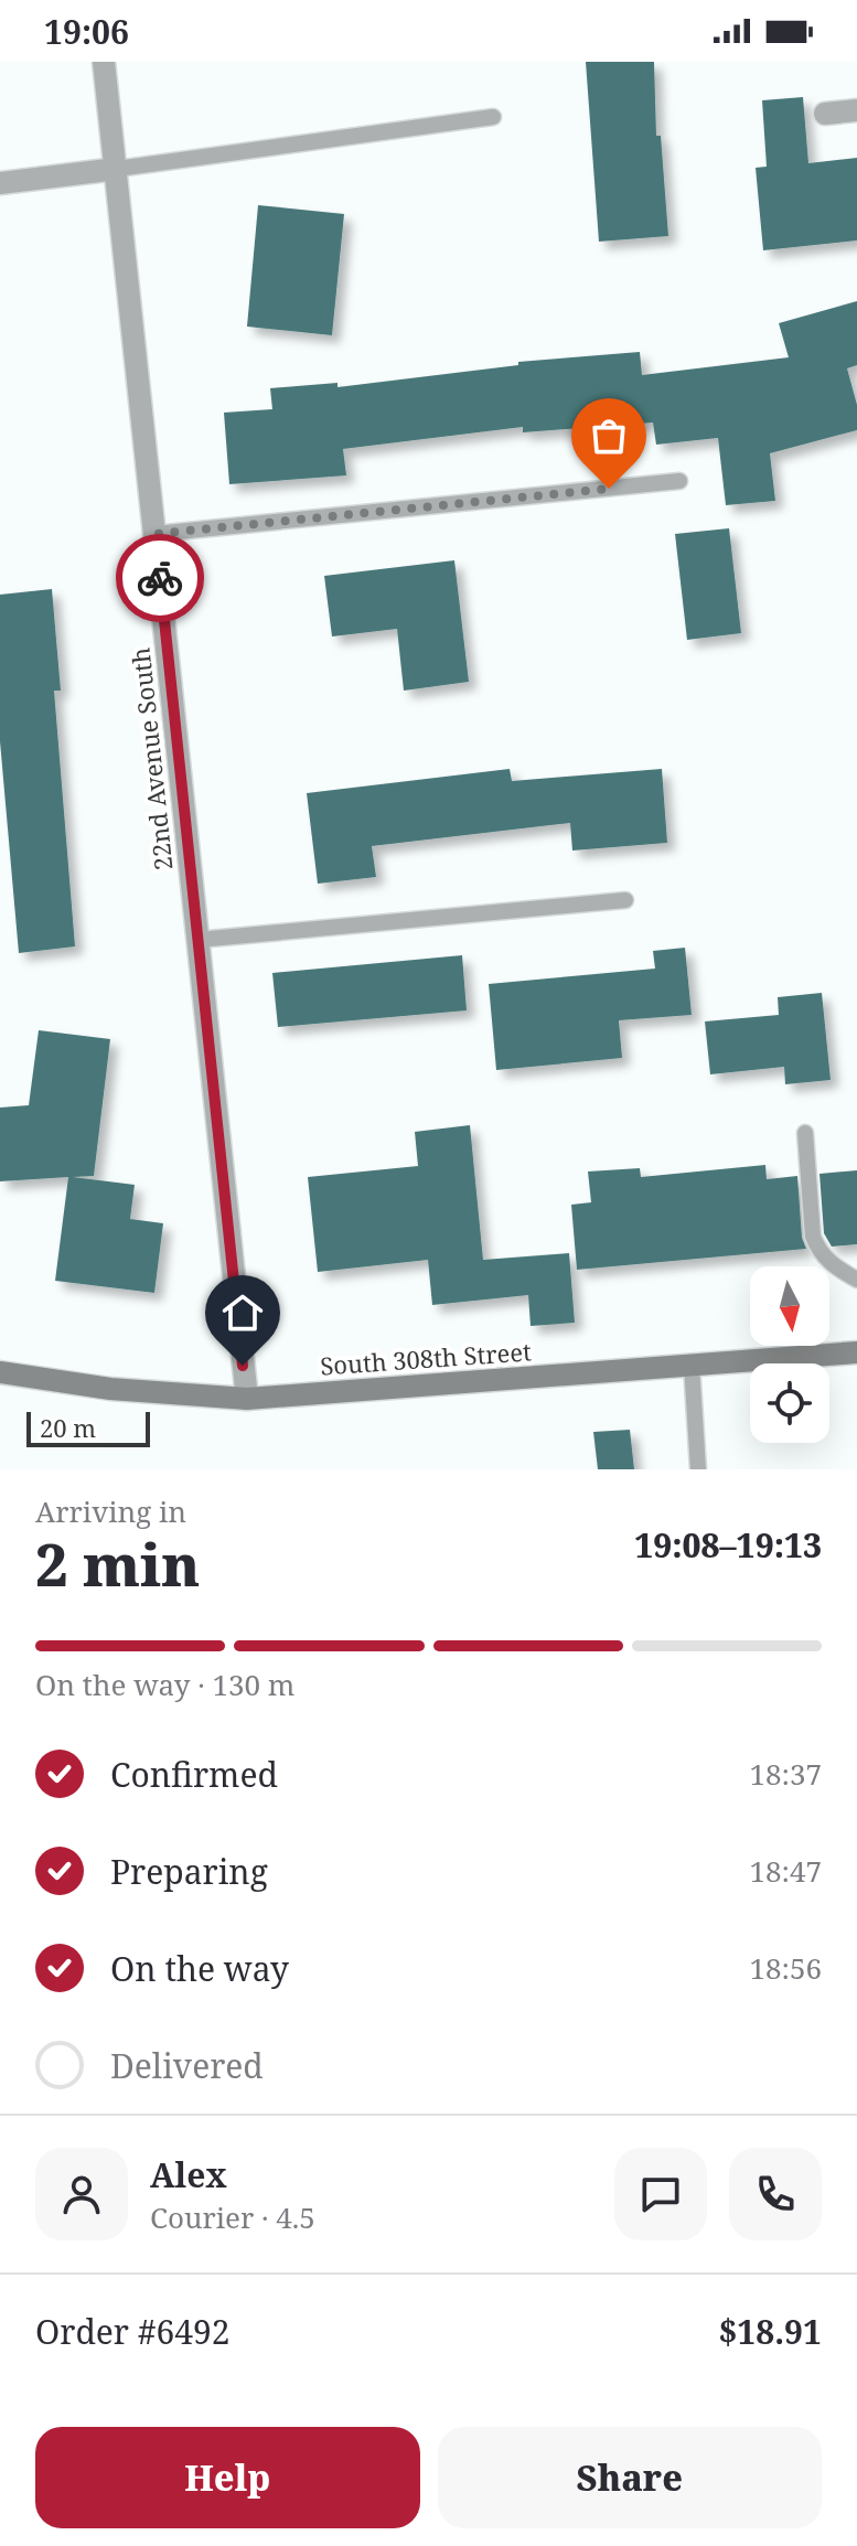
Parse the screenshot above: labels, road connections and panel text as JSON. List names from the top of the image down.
{
  "streets": {
    "street": ["22nd Avenue South", "South 308th Street"]
  },
  "crossings": [
    ["22nd Avenue South", "South 308th Street"]
  ],
  "scale_bar": "20 m",
  "north": "bottom",
  "page": {
    "status": "19:06",
    "scale": "20 m",
    "heading": ["2 min", "Arriving in", "19:08–19:13"],
    "panel": [
      "Alex",
      "Courier · 4.5",
      "Order #6492",
      "$18.91"
    ],
    "bar": "On the way · 130 m",
    "list": [
      ["Confirmed", "18:37"],
      ["Preparing", "18:47"],
      ["On the way", "18:56"],
      "Delivered"
    ],
    "buttons": ["Help", "Share"]
  }
}
